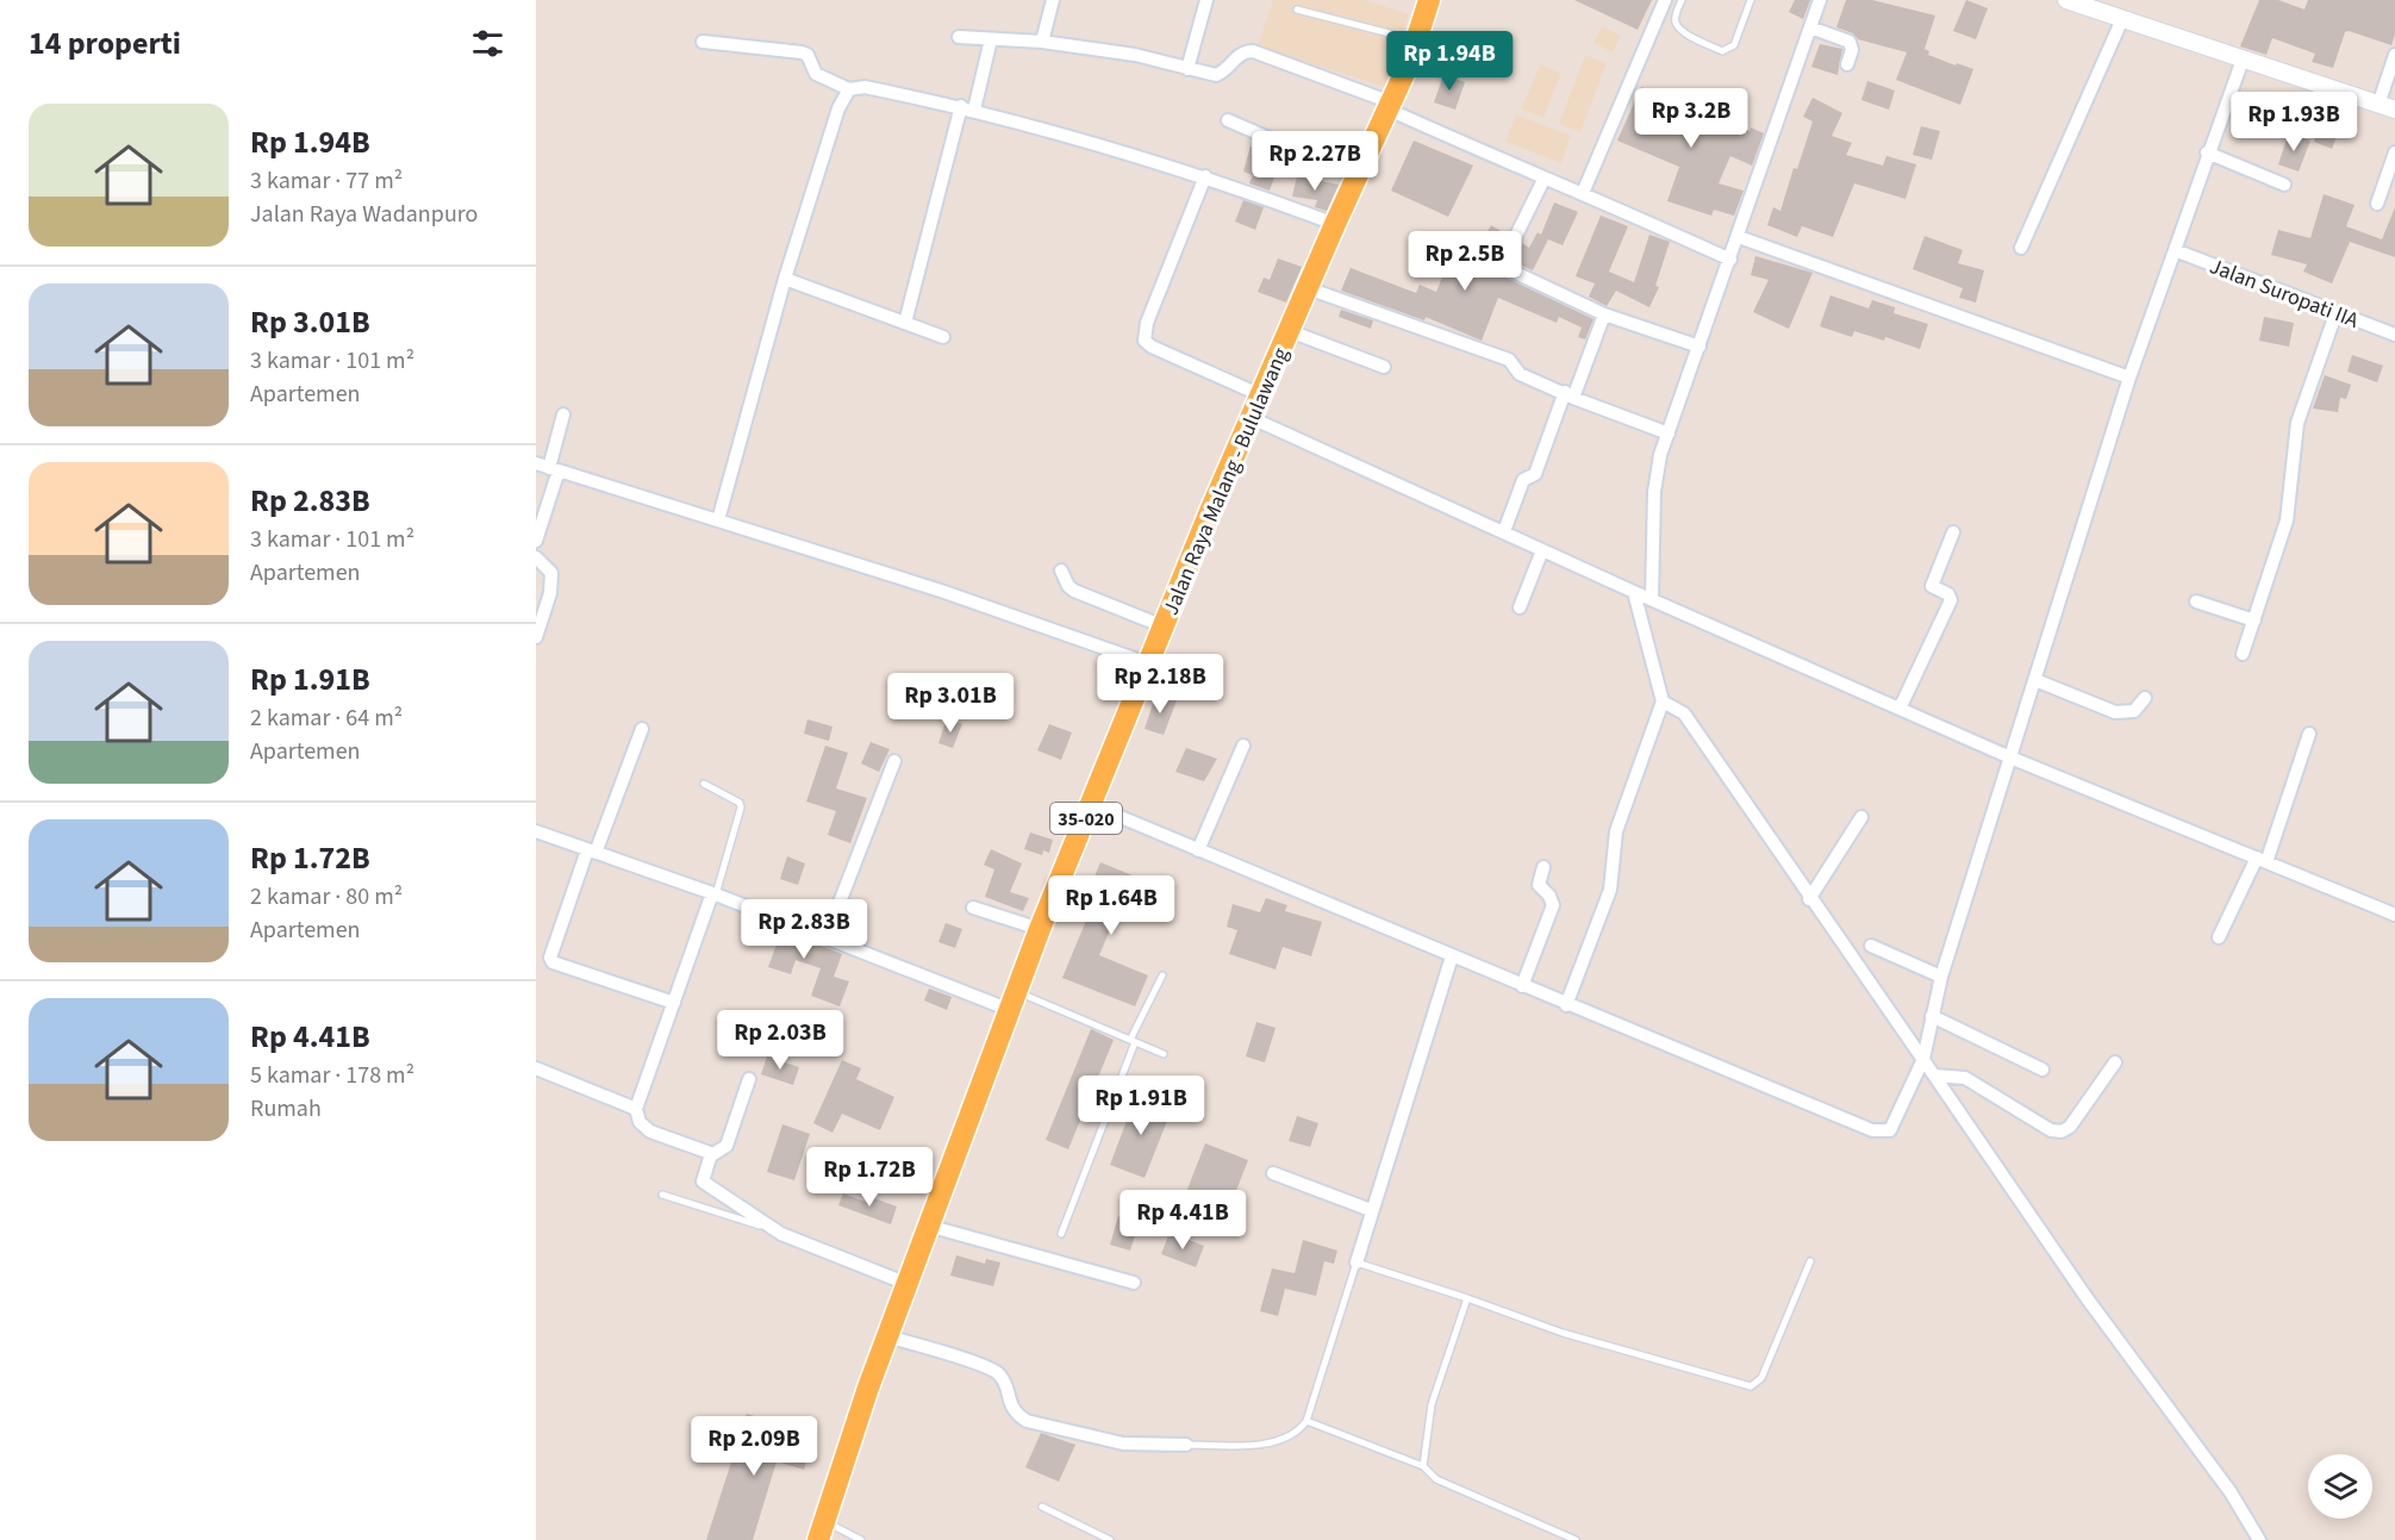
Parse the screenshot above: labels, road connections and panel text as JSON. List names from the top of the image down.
{
  "streets": {
    "main road": ["Jalan Raya Malang - Bululawang", "35-020"],
    "street": ["Jalan Suropati IIA"]
  },
  "crossings": [
    ["Jalan Raya Malang - Bululawang", "35-020"]
  ],
  "page": {
    "heading": "14 properti",
    "price": [
      "Rp 1.94B",
      "Rp 3.2B",
      "Rp 1.93B",
      "Rp 2.27B",
      "Rp 2.5B",
      "Rp 2.18B",
      "Rp 3.01B",
      "Rp 1.64B",
      "Rp 2.83B",
      "Rp 2.03B",
      "Rp 1.91B",
      "Rp 1.72B",
      "Rp 4.41B",
      "Rp 2.09B"
    ],
    "list": [
      {
        "name": "Rp 1.94B",
        "note": "3 kamar · 77 m² · Jalan Raya Wadanpuro"
      },
      {
        "name": "Rp 3.01B",
        "note": "3 kamar · 101 m² · Apartemen"
      },
      {
        "name": "Rp 2.83B",
        "note": "3 kamar · 101 m² · Apartemen"
      },
      {
        "name": "Rp 1.91B",
        "note": "2 kamar · 64 m² · Apartemen"
      },
      {
        "name": "Rp 1.72B",
        "note": "2 kamar · 80 m² · Apartemen"
      },
      {
        "name": "Rp 4.41B",
        "note": "5 kamar · 178 m² · Rumah"
      }
    ]
  }
}
